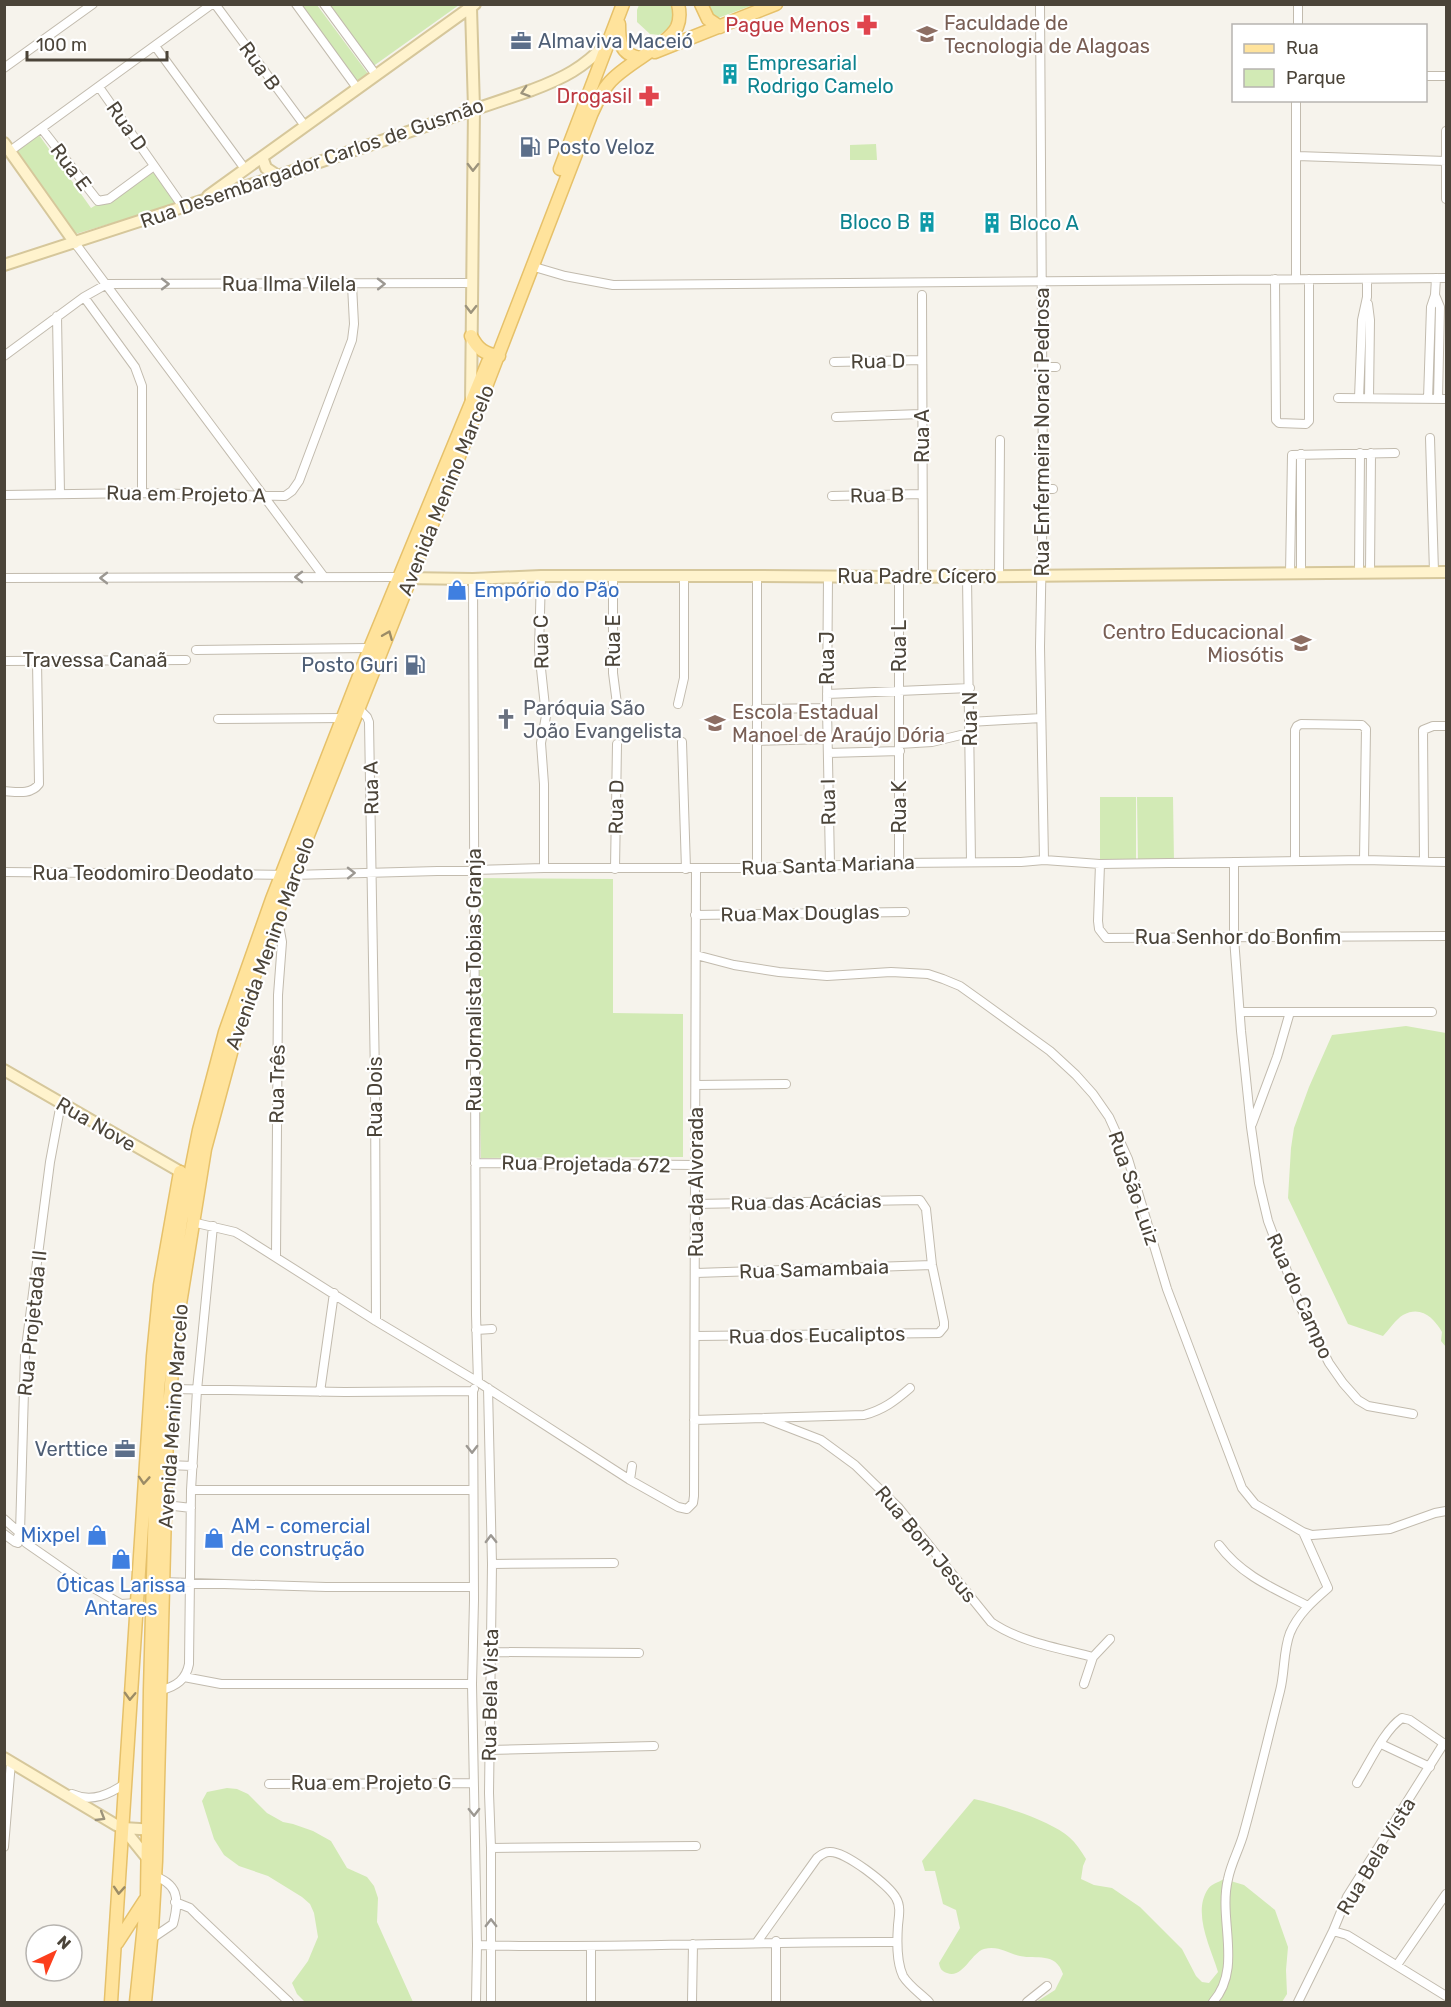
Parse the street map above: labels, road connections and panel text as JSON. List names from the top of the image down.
{
  "streets": {
    "main road": ["Avenida Menino Marcelo"],
    "street": [
      "Rua B",
      "Rua D",
      "Rua Desembargador Carlos de Gusmão",
      "Rua E",
      "Rua Ilma Vilela",
      "Rua Enfermeira Noraci Pedrosa",
      "Rua A",
      "Rua em Projeto A",
      "Rua Padre Cícero",
      "Rua C",
      "Rua L",
      "Rua J",
      "Travessa Canaã",
      "Rua N",
      "Rua I",
      "Rua K",
      "Rua Santa Mariana",
      "Rua Teodomiro Deodato",
      "Rua Max Douglas",
      "Rua Senhor do Bonfim",
      "Rua Jornalista Tobias Granja",
      "Rua Três",
      "Rua Dois",
      "Rua Nove",
      "Rua Projetada 672",
      "Rua da Alvorada",
      "Rua São Luiz",
      "Rua das Acácias",
      "Rua Samambaia",
      "Rua do Campo",
      "Rua Projetada II",
      "Rua dos Eucaliptos",
      "Rua Bom Jesus",
      "Rua Bela Vista",
      "Rua em Projeto G"
    ]
  },
  "crossings": [
    ["Rua B", "Rua A"],
    ["Rua D", "Rua Desembargador Carlos de Gusmão"],
    ["Rua D", "Rua E"],
    ["Rua D", "Rua A"],
    ["Rua D", "Rua Santa Mariana"],
    ["Rua Desembargador Carlos de Gusmão", "Avenida Menino Marcelo"],
    ["Rua E", "Rua Padre Cícero"],
    ["Rua Ilma Vilela", "Rua em Projeto A"],
    ["Rua Enfermeira Noraci Pedrosa", "Rua Padre Cícero"],
    ["Rua Enfermeira Noraci Pedrosa", "Rua Santa Mariana"],
    ["Rua A", "Avenida Menino Marcelo"],
    ["Rua A", "Rua Padre Cícero"],
    ["Rua A", "Rua Santa Mariana"],
    ["Rua A", "Rua Dois"],
    ["Avenida Menino Marcelo", "Rua Padre Cícero"],
    ["Avenida Menino Marcelo", "Travessa Canaã"],
    ["Avenida Menino Marcelo", "Rua Santa Mariana"],
    ["Avenida Menino Marcelo", "Rua Teodomiro Deodato"],
    ["Avenida Menino Marcelo", "Rua Três"],
    ["Avenida Menino Marcelo", "Rua Nove"],
    ["Rua Padre Cícero", "Rua C"],
    ["Rua Padre Cícero", "Rua L"],
    ["Rua Padre Cícero", "Rua J"],
    ["Rua Padre Cícero", "Rua N"],
    ["Rua Padre Cícero", "Rua Jornalista Tobias Granja"],
    ["Rua C", "Rua Santa Mariana"],
    ["Rua L", "Rua K"],
    ["Rua J", "Rua I"],
    ["Rua N", "Rua Santa Mariana"],
    ["Rua I", "Rua Santa Mariana"],
    ["Rua K", "Rua Santa Mariana"],
    ["Rua Santa Mariana", "Rua Teodomiro Deodato"],
    ["Rua Santa Mariana", "Rua Senhor do Bonfim"],
    ["Rua Santa Mariana", "Rua Jornalista Tobias Granja"],
    ["Rua Santa Mariana", "Rua Dois"],
    ["Rua Santa Mariana", "Rua da Alvorada"],
    ["Rua Santa Mariana", "Rua do Campo"],
    ["Rua Max Douglas", "Rua da Alvorada"],
    ["Rua Senhor do Bonfim", "Rua do Campo"],
    ["Rua Jornalista Tobias Granja", "Rua Projetada 672"],
    ["Rua Nove", "Rua Projetada II"],
    ["Rua Projetada 672", "Rua da Alvorada"],
    ["Rua da Alvorada", "Rua São Luiz"],
    ["Rua da Alvorada", "Rua das Acácias"],
    ["Rua da Alvorada", "Rua Samambaia"],
    ["Rua da Alvorada", "Rua dos Eucaliptos"],
    ["Rua das Acácias", "Rua Samambaia"],
    ["Rua das Acácias", "Rua dos Eucaliptos"],
    ["Rua Samambaia", "Rua dos Eucaliptos"],
    ["Rua Bela Vista", "Rua em Projeto G"]
  ],
  "one_way": ["Rua Ilma Vilela"],
  "places": {
    "pharmacy": ["Pague Menos", "Drogasil"],
    "school or university": ["Faculdade de Tecnologia de Alagoas", "Centro Educacional Miosótis", "Escola Estadual Manoel de Araújo Dória"],
    "office": ["Almaviva Maceió", "Verttice"],
    "building": ["Empresarial Rodrigo Camelo", "Bloco B", "Bloco A"],
    "fuel station": ["Posto Veloz", "Posto Guri"],
    "shop": [
      "Empório do Pão",
      "Mixpel",
      "AM - comercial de construção",
      "Óticas Larissa Antares"
    ],
    "church": ["Paróquia São João Evangelista"]
  },
  "legend": ["Rua", "Parque"],
  "scale_bar": "100 m",
  "north": "top right"
}
